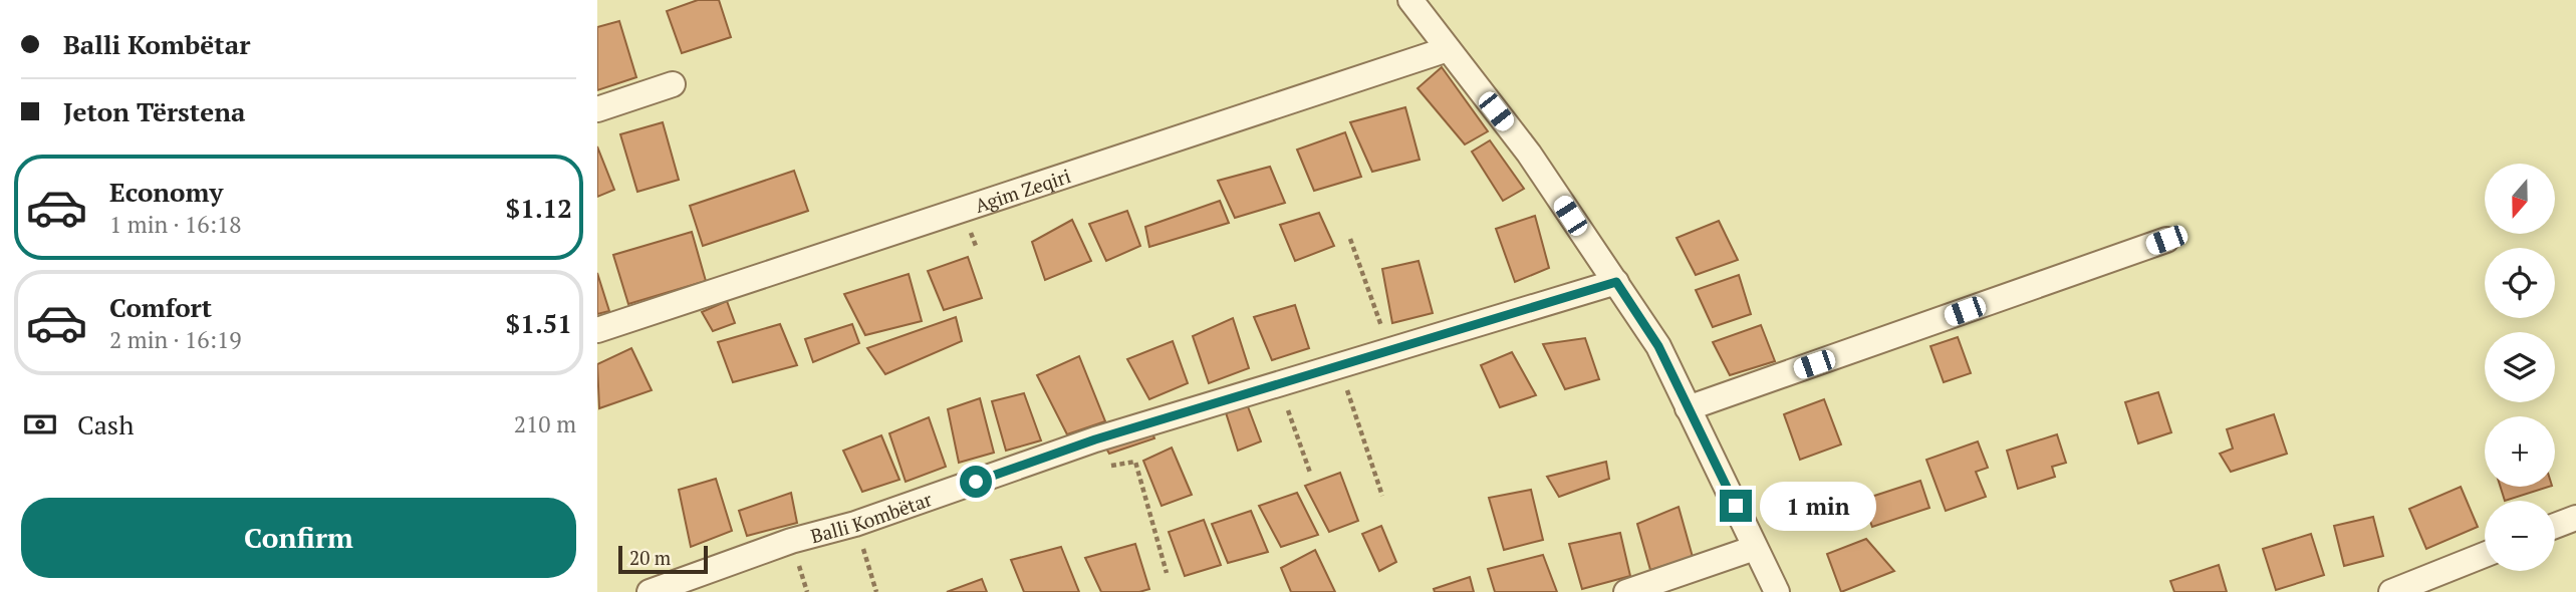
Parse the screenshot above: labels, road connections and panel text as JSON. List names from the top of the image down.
{
  "streets": {
    "street": ["Agim Zeqiri", "Balli Kombëtar"]
  },
  "scale_bar": "20 m",
  "north": "bottom",
  "page": {
    "banner": ["Balli Kombëtar", "Jeton Tërstena"],
    "list": [
      {
        "name": "Economy",
        "note": "1 min · 16:18",
        "value": "$1.12"
      },
      {
        "name": "Comfort",
        "note": "2 min · 16:19",
        "value": "$1.51"
      }
    ],
    "map_buttons": ["+", "−"],
    "pay": ["Cash", "210 m"],
    "bubble": "1 min",
    "buttons": "Confirm",
    "scale": "20 m"
  }
}
